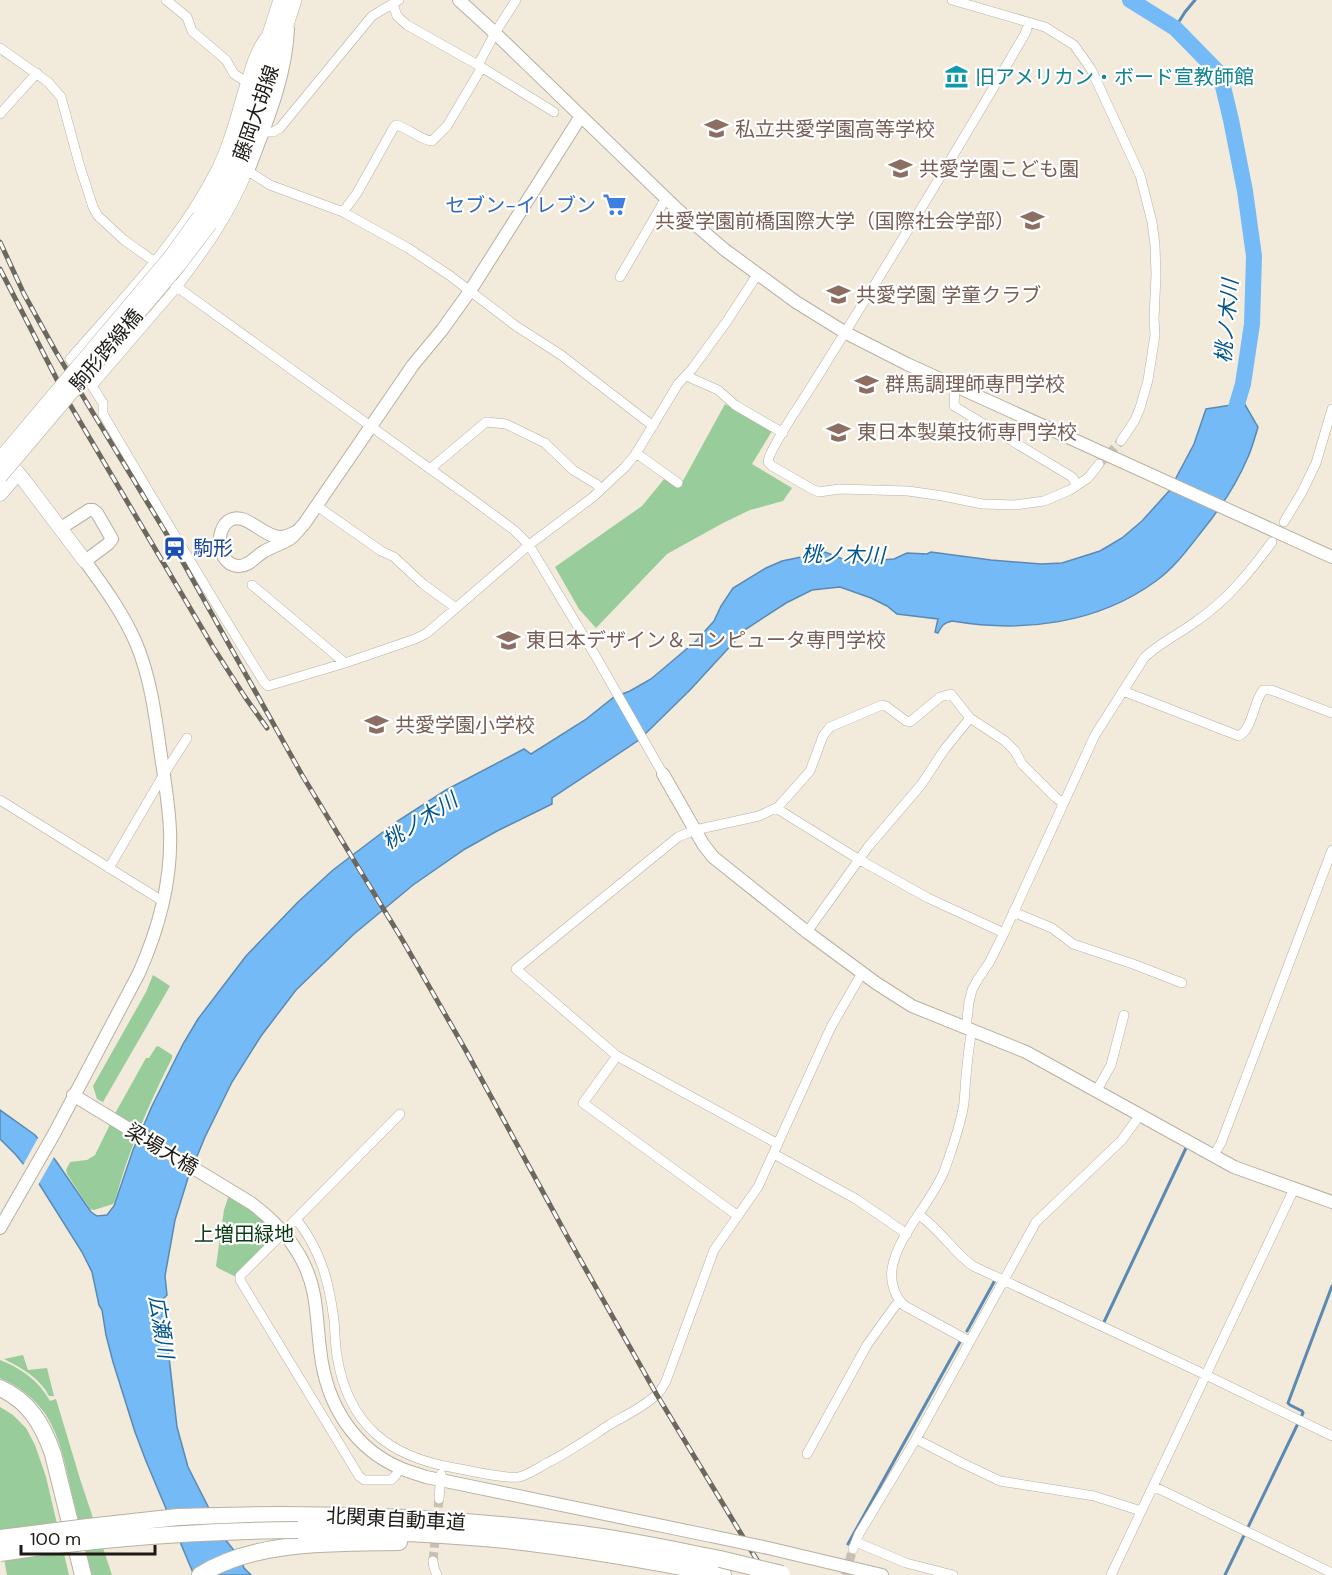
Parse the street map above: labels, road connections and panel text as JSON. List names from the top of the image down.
{
  "streets": {
    "highway": ["北関東自動車道"],
    "main road": ["藤岡大胡線", "駒形跨線橋"],
    "street": ["梁場大橋"]
  },
  "crossings": [
    ["藤岡大胡線", "駒形跨線橋"]
  ],
  "water": ["桃ノ木川", "広瀬川"],
  "parks": ["上増田緑地"],
  "places": {
    "museum": ["旧アメリカン・ボード宣教師館"],
    "school or university": [
      "私立共愛学園高等学校",
      "共愛学園こども園",
      "共愛学園前橋国際大学（国際社会学部）",
      "共愛学園 学童クラブ",
      "群馬調理師専門学校",
      "東日本製菓技術専門学校",
      "東日本デザイン＆コンピュータ専門学校",
      "共愛学園小学校"
    ],
    "supermarket": ["セブン-イレブン"],
    "station": ["駒形"]
  },
  "scale_bar": "100 m"
}
